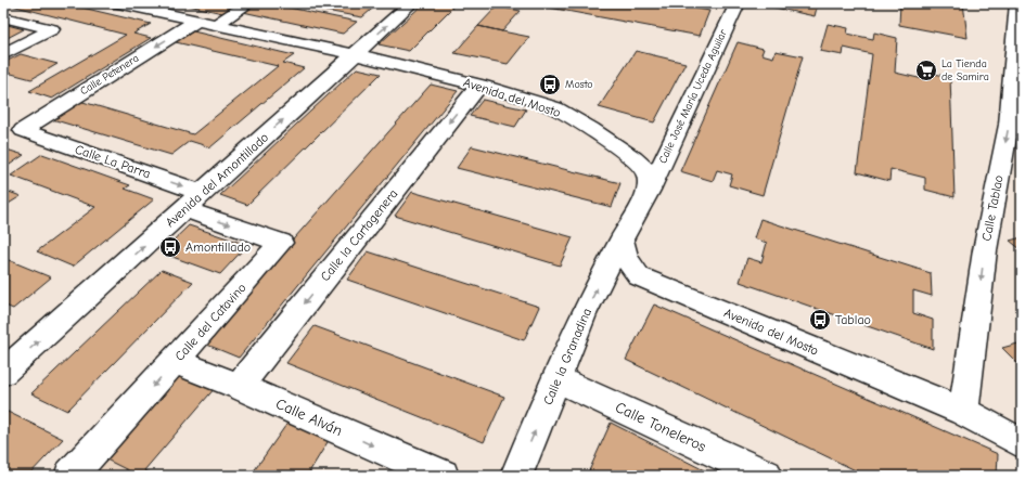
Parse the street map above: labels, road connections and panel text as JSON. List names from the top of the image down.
{
  "streets": {
    "street": [
      "Calle Petenera",
      "Calle José María Uceda Aguilar",
      "Avenida del Mosto",
      "Calle La Parra",
      "Avenida del Amontillado",
      "Calle Tablao",
      "Calle la Cartagenera",
      "Calle del Catavino",
      "Calle la Granadina",
      "Calle Alván",
      "Calle Toneleros"
    ]
  },
  "crossings": [
    ["Calle Petenera", "Avenida del Mosto"],
    ["Calle Petenera", "Calle La Parra"],
    ["Calle José María Uceda Aguilar", "Avenida del Mosto"],
    ["Avenida del Mosto", "Avenida del Amontillado"],
    ["Avenida del Mosto", "Calle Tablao"],
    ["Avenida del Mosto", "Calle la Cartagenera"],
    ["Avenida del Mosto", "Calle la Granadina"],
    ["Calle La Parra", "Avenida del Amontillado"],
    ["Calle La Parra", "Calle del Catavino"],
    ["Avenida del Amontillado", "Calle del Catavino"],
    ["Calle la Cartagenera", "Calle Alván"],
    ["Calle del Catavino", "Calle Alván"],
    ["Calle la Granadina", "Calle Toneleros"]
  ],
  "one_way": [
    "Calle Petenera",
    "Calle La Parra",
    "Avenida del Amontillado",
    "Calle Tablao",
    "Calle la Cartagenera",
    "Calle la Granadina",
    "Calle Alván"
  ],
  "places": {
    "supermarket": ["La Tienda de Samira"],
    "bus stop": ["Mosto", "Amontillado", "Tablao"]
  }
}
